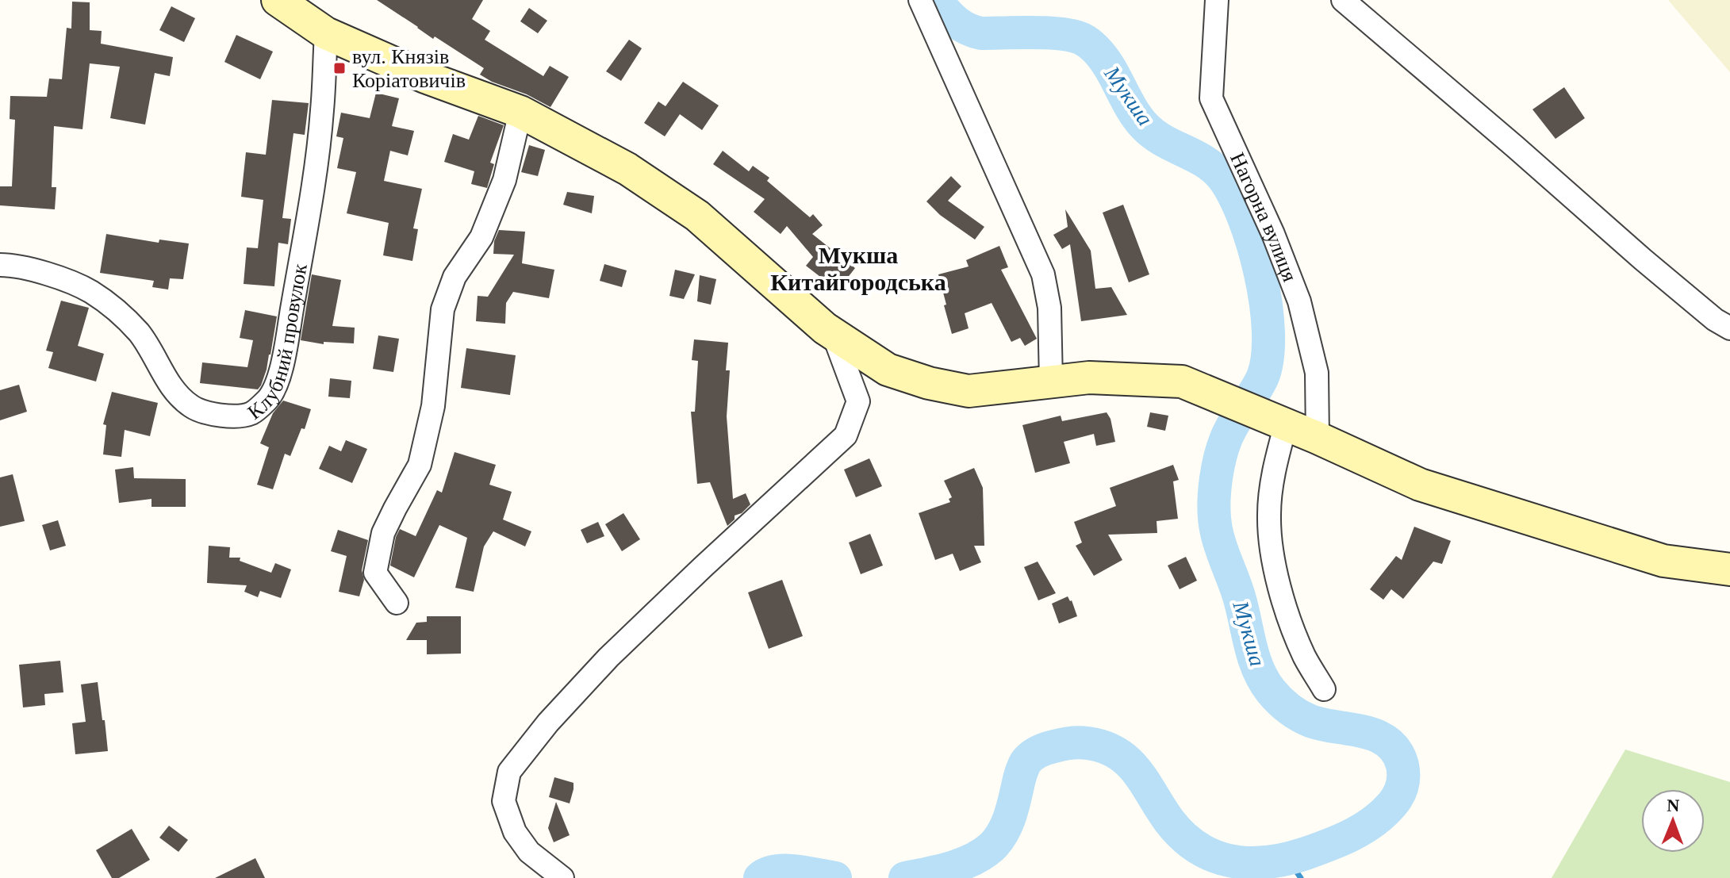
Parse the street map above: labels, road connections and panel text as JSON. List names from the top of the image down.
{
  "streets": {
    "street": ["Нагорна вулиця", "Клубний провулок"]
  },
  "districts": ["Мукша Китайгородська"],
  "water": ["Мукша"],
  "places": {
    "transit": ["вул. Князів Коріатовичів"]
  },
  "north": "top"
}
